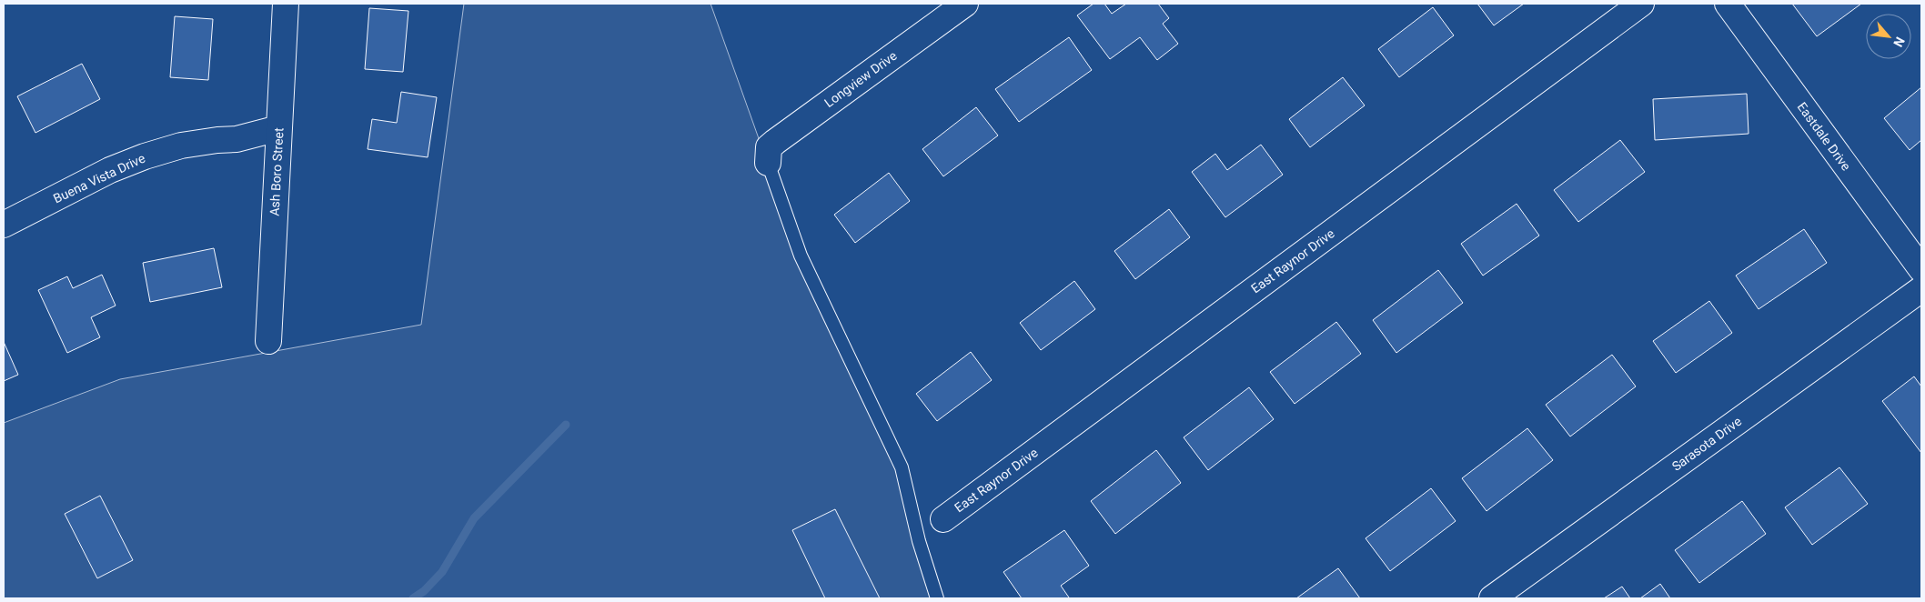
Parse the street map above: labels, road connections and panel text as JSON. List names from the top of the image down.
{
  "streets": {
    "street": [
      "Longview Drive",
      "Eastdale Drive",
      "Ash Boro Street",
      "Buena Vista Drive",
      "East Raynor Drive",
      "Sarasota Drive"
    ]
  },
  "crossings": [
    ["Ash Boro Street", "Buena Vista Drive"]
  ],
  "north": "bottom right"
}
